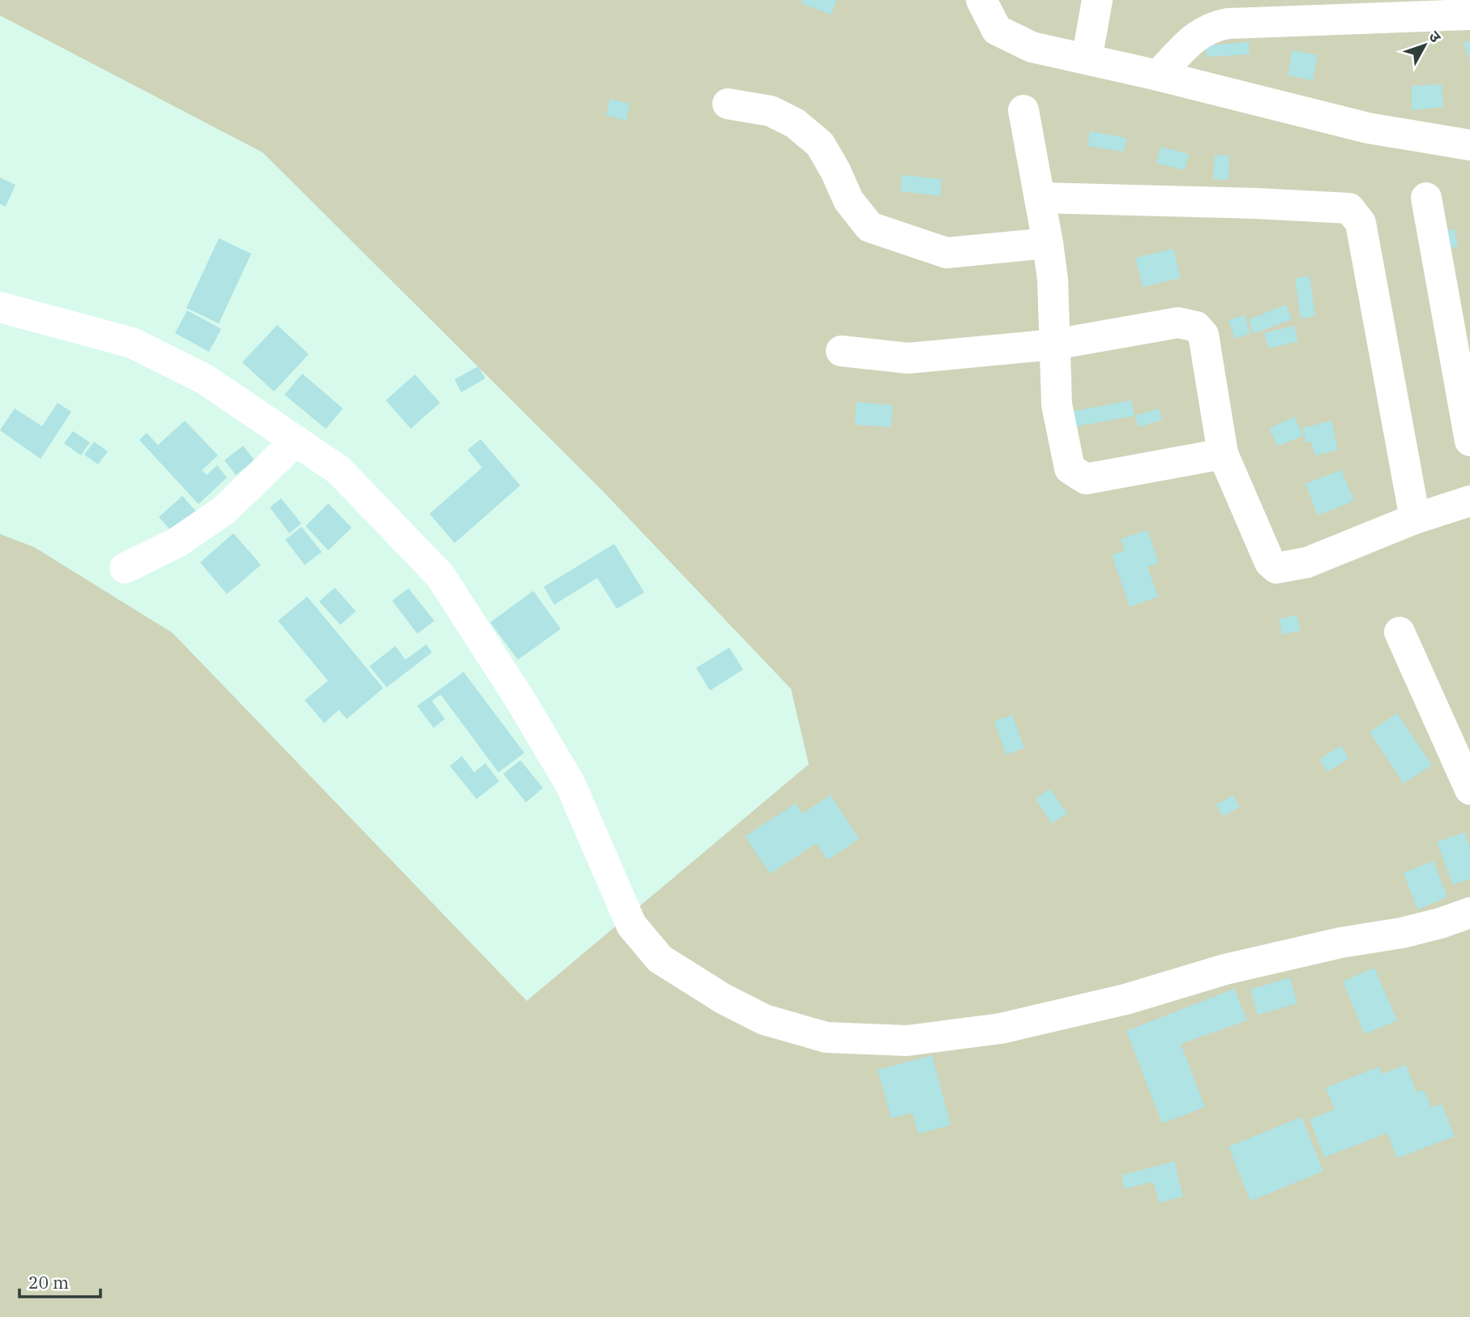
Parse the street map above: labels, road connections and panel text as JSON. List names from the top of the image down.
{
  "scale_bar": "20 m",
  "north": "top right"
}
